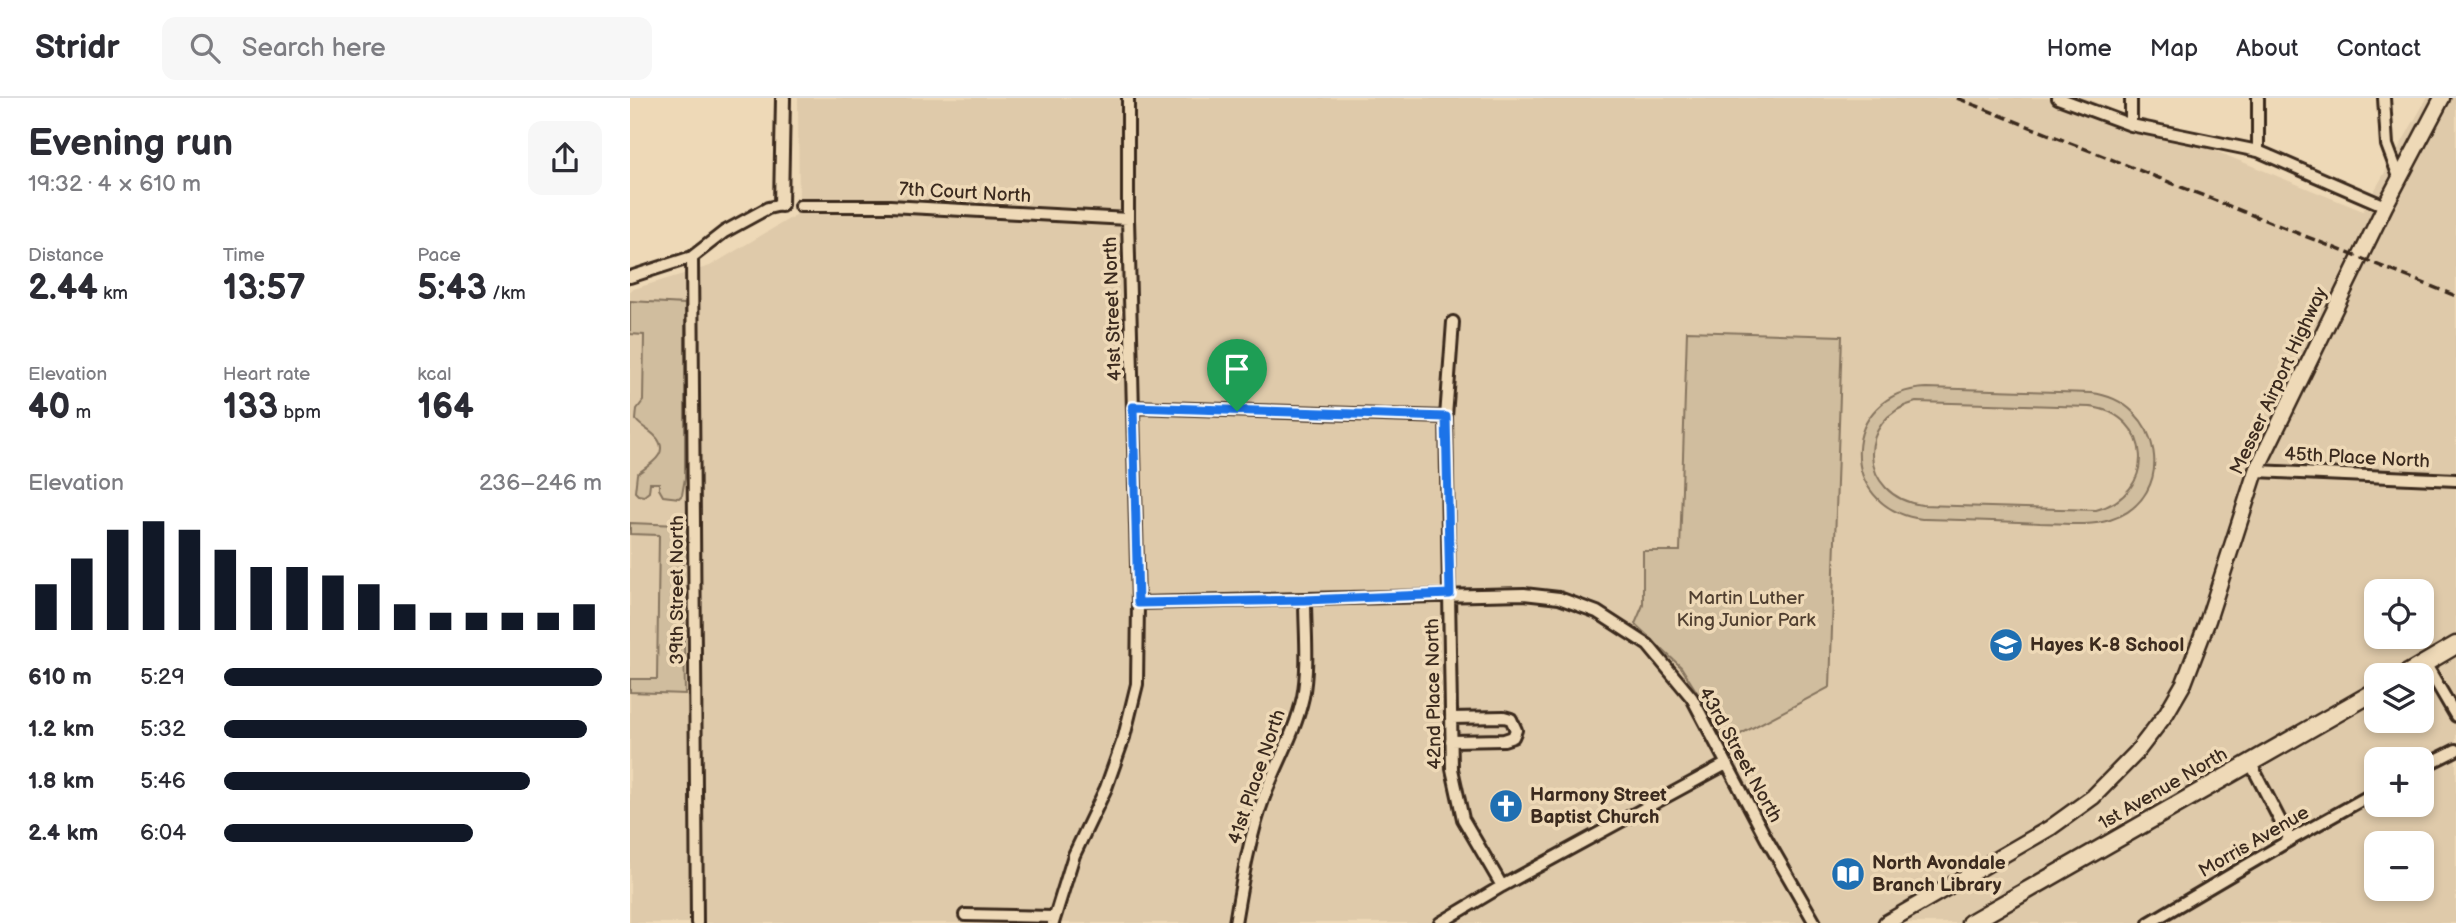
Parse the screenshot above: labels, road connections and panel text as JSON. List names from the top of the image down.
{
  "streets": {
    "main road": ["Messer Airport Highway", "1st Avenue North"],
    "street": [
      "7th Court North",
      "41st Street North",
      "45th Place North",
      "39th Street North",
      "42nd Place North",
      "43rd Street North",
      "41st Place North",
      "Morris Avenue"
    ]
  },
  "crossings": [
    ["7th Court North", "41st Street North"],
    ["41st Street North", "43rd Street North"],
    ["Messer Airport Highway", "45th Place North"],
    ["42nd Place North", "43rd Street North"],
    ["43rd Street North", "41st Place North"]
  ],
  "parks": ["Martin Luther King Junior Park"],
  "places": {
    "school or university": ["Hayes K-8 School"],
    "church": ["Harmony Street Baptist Church"],
    "library": ["North Avondale Branch Library"]
  },
  "page": {
    "header": "Stridr",
    "search": "Search here",
    "nav": [
      "Home",
      "Map",
      "About",
      "Contact"
    ],
    "heading": ["Evening run", "19:32 · 4 × 610 m"],
    "stats": [
      ["Distance", "2.44 km"],
      ["Time", "13:57"],
      ["Pace", "5:43 /km"],
      ["Elevation", "40 m"],
      ["Heart rate", "133 bpm"],
      ["kcal", "164"]
    ],
    "chart": ["Elevation", "236–246 m"],
    "map_buttons": ["+", "−"],
    "list": [
      {
        "name": "610 m",
        "note": "5:29"
      },
      {
        "name": "1.2 km",
        "note": "5:32"
      },
      {
        "name": "1.8 km",
        "note": "5:46"
      },
      {
        "name": "2.4 km",
        "note": "6:04"
      }
    ]
  }
}
